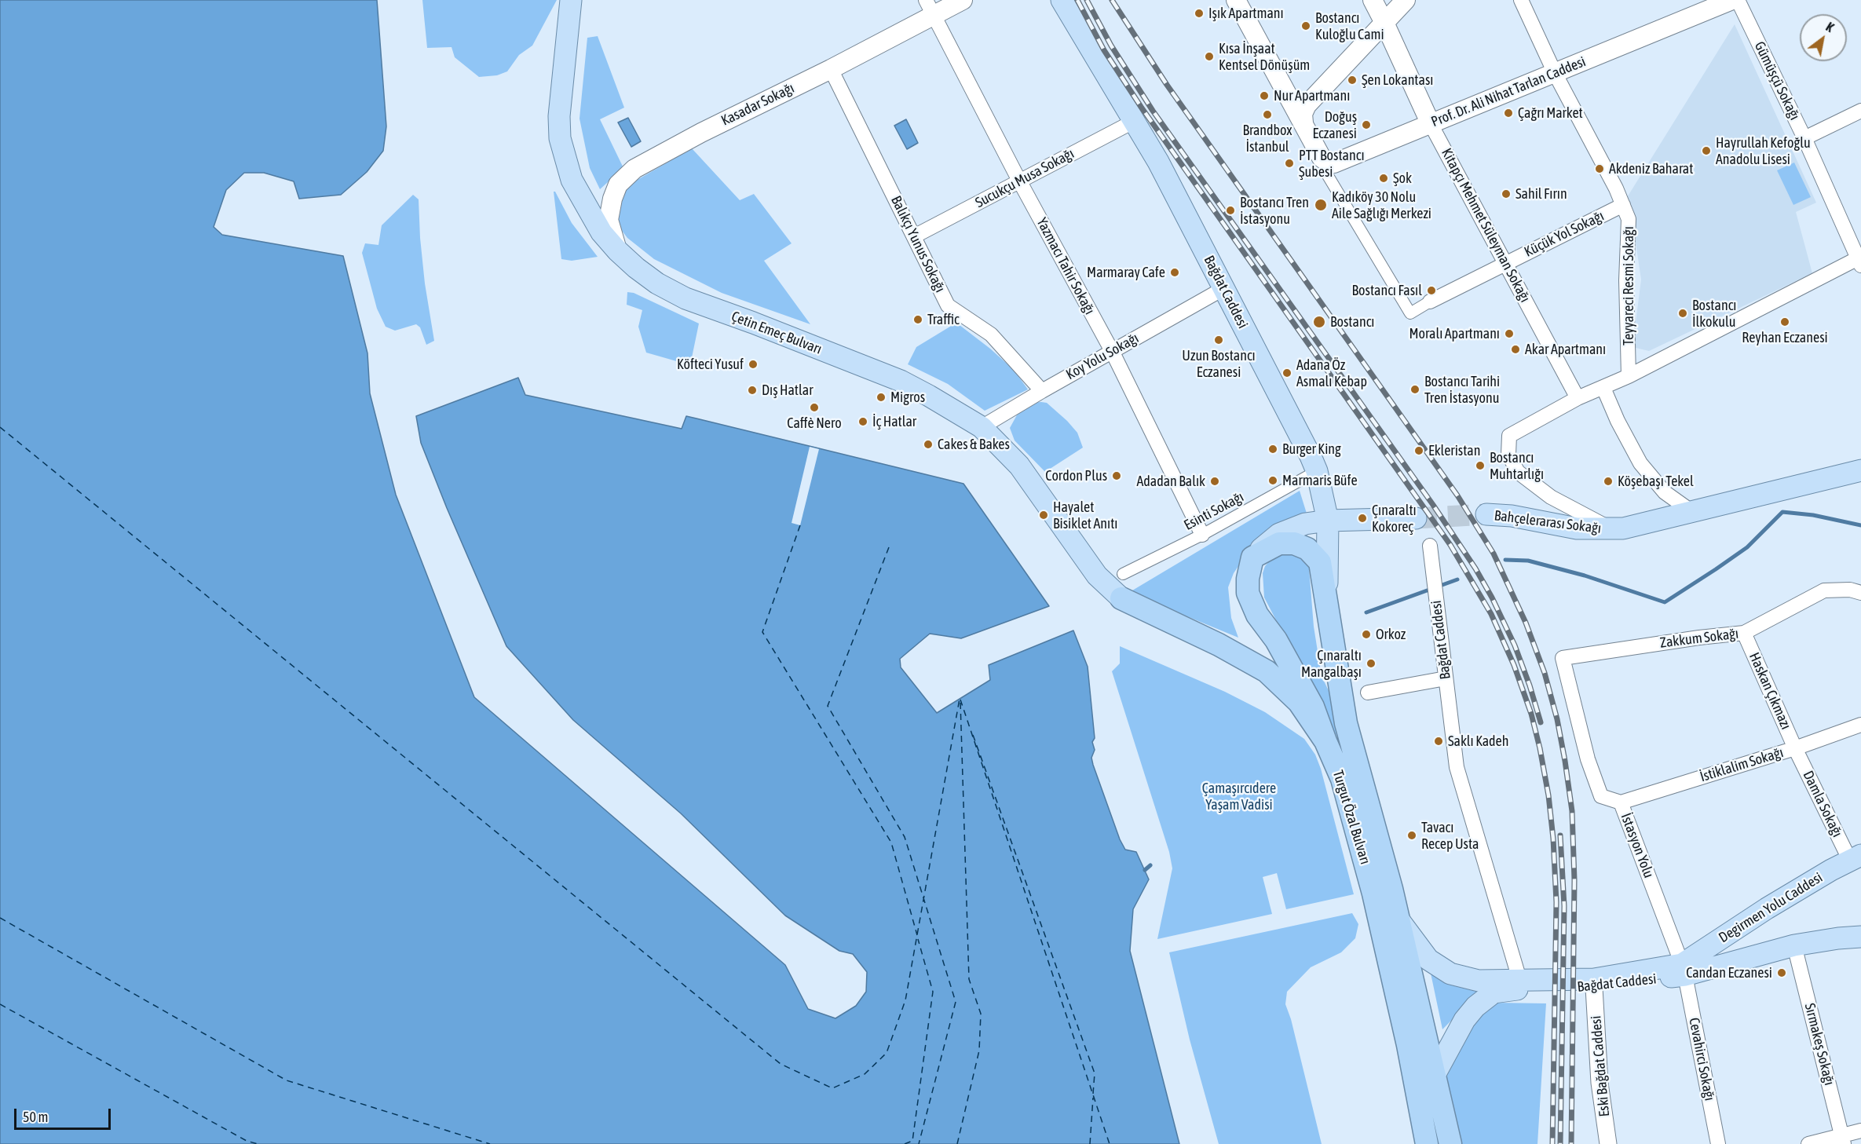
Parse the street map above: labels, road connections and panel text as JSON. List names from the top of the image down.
{
  "streets": {
    "highway": ["Turgut Özal Bulvarı"],
    "main road": [
      "Prof. Dr. Ali Nihat Tarlan Caddesi",
      "Kasadar Sokağı",
      "Kitapçı Mehmet Süleyman Sokağı",
      "Bağdat Caddesi",
      "Çetin Emeç Bulvarı",
      "Bahçelerarası Sokağı",
      "Degirmen Yolu Caddesi"
    ],
    "street": [
      "Gümüşçü Sokağı",
      "Sucukçu Musa Sokağı",
      "Küçük Yol Sokağı",
      "Balıkçı Yunus Sokağı",
      "Yazmacı Tahir Sokağı",
      "Teyyareci Resmi Sokağı",
      "Koy Yolu Sokağı",
      "Esinti Sokağı",
      "Zakkum Sokağı",
      "Haskan Çıkmazı",
      "İstiklalim Sokağı",
      "Damla Sokağı",
      "İstasyon Yolu",
      "Sırmakeş Sokağı",
      "Cevahirci Sokağı",
      "Eski Bağdat Caddesi"
    ]
  },
  "crossings": [
    ["Prof. Dr. Ali Nihat Tarlan Caddesi", "Kitapçı Mehmet Süleyman Sokağı"],
    ["Prof. Dr. Ali Nihat Tarlan Caddesi", "Teyyareci Resmi Sokağı"],
    ["Kasadar Sokağı", "Balıkçı Yunus Sokağı"],
    ["Kasadar Sokağı", "Yazmacı Tahir Sokağı"],
    ["Kasadar Sokağı", "Çetin Emeç Bulvarı"],
    ["Sucukçu Musa Sokağı", "Balıkçı Yunus Sokağı"],
    ["Sucukçu Musa Sokağı", "Yazmacı Tahir Sokağı"],
    ["Sucukçu Musa Sokağı", "Bağdat Caddesi"],
    ["Kitapçı Mehmet Süleyman Sokağı", "Küçük Yol Sokağı"],
    ["Küçük Yol Sokağı", "Teyyareci Resmi Sokağı"],
    ["Balıkçı Yunus Sokağı", "Koy Yolu Sokağı"],
    ["Yazmacı Tahir Sokağı", "Koy Yolu Sokağı"],
    ["Yazmacı Tahir Sokağı", "Esinti Sokağı"],
    ["Bağdat Caddesi", "Koy Yolu Sokağı"],
    ["Bağdat Caddesi", "Esinti Sokağı"],
    ["Bağdat Caddesi", "Turgut Özal Bulvarı"],
    ["Bağdat Caddesi", "İstasyon Yolu"],
    ["Bağdat Caddesi", "Degirmen Yolu Caddesi"],
    ["Bağdat Caddesi", "Sırmakeş Sokağı"],
    ["Bağdat Caddesi", "Cevahirci Sokağı"],
    ["Bağdat Caddesi", "Eski Bağdat Caddesi"],
    ["Çetin Emeç Bulvarı", "Koy Yolu Sokağı"],
    ["Çetin Emeç Bulvarı", "Turgut Özal Bulvarı"],
    ["Zakkum Sokağı", "Haskan Çıkmazı"],
    ["Zakkum Sokağı", "İstasyon Yolu"],
    ["Haskan Çıkmazı", "İstiklalim Sokağı"],
    ["Haskan Çıkmazı", "Damla Sokağı"],
    ["İstiklalim Sokağı", "Damla Sokağı"],
    ["İstiklalim Sokağı", "İstasyon Yolu"],
    ["Damla Sokağı", "Degirmen Yolu Caddesi"],
    ["İstasyon Yolu", "Degirmen Yolu Caddesi"],
    ["İstasyon Yolu", "Cevahirci Sokağı"],
    ["Degirmen Yolu Caddesi", "Cevahirci Sokağı"]
  ],
  "parks": ["Çamaşırcıdere Yaşam Vadisi"],
  "places": [
    "Işık Apartmanı",
    "Bostancı Kuloğlu Cami",
    "Kısa İnşaat Kentsel Dönüşüm",
    "Şen Lokantası",
    "Nur Apartmanı",
    "Çağrı Market",
    "Brandbox İstanbul",
    "Doğuş Eczanesi",
    "Hayrullah Kefoğlu Anadolu Lisesi",
    "PTT Bostancı Şubesi",
    "Akdeniz Baharat",
    "Şok",
    "Sahil Fırın",
    "Kadıköy 30 Nolu Aile Sağlığı Merkezi",
    "Bostancı Tren İstasyonu",
    "Marmaray Cafe",
    "Bostancı Fasıl",
    "Bostancı İlkokulu",
    "Traffic",
    "Bostancı",
    "Reyhan Eczanesi",
    "Moralı Apartmanı",
    "Uzun Bostancı Eczanesi",
    "Akar Apartmanı",
    "Köfteci Yusuf",
    "Adana Öz Asmalı Kebap",
    "Bostancı Tarihi Tren İstasyonu",
    "Dış Hatlar",
    "Migros",
    "Caffè Nero",
    "İç Hatlar",
    "Cakes & Bakes",
    "Burger King",
    "Ekleristan",
    "Bostancı Muhtarlığı",
    "Cordon Plus",
    "Marmaris Büfe",
    "Adadan Balık",
    "Köşebaşı Tekel",
    "Hayalet Bisiklet Anıtı",
    "Çınaraltı Kokoreç",
    "Orkoz",
    "Çınaraltı Mangalbaşı",
    "Saklı Kadeh",
    "Tavacı Recep Usta",
    "Candan Eczanesi"
  ],
  "scale_bar": "50 m",
  "north": "top right"
}
